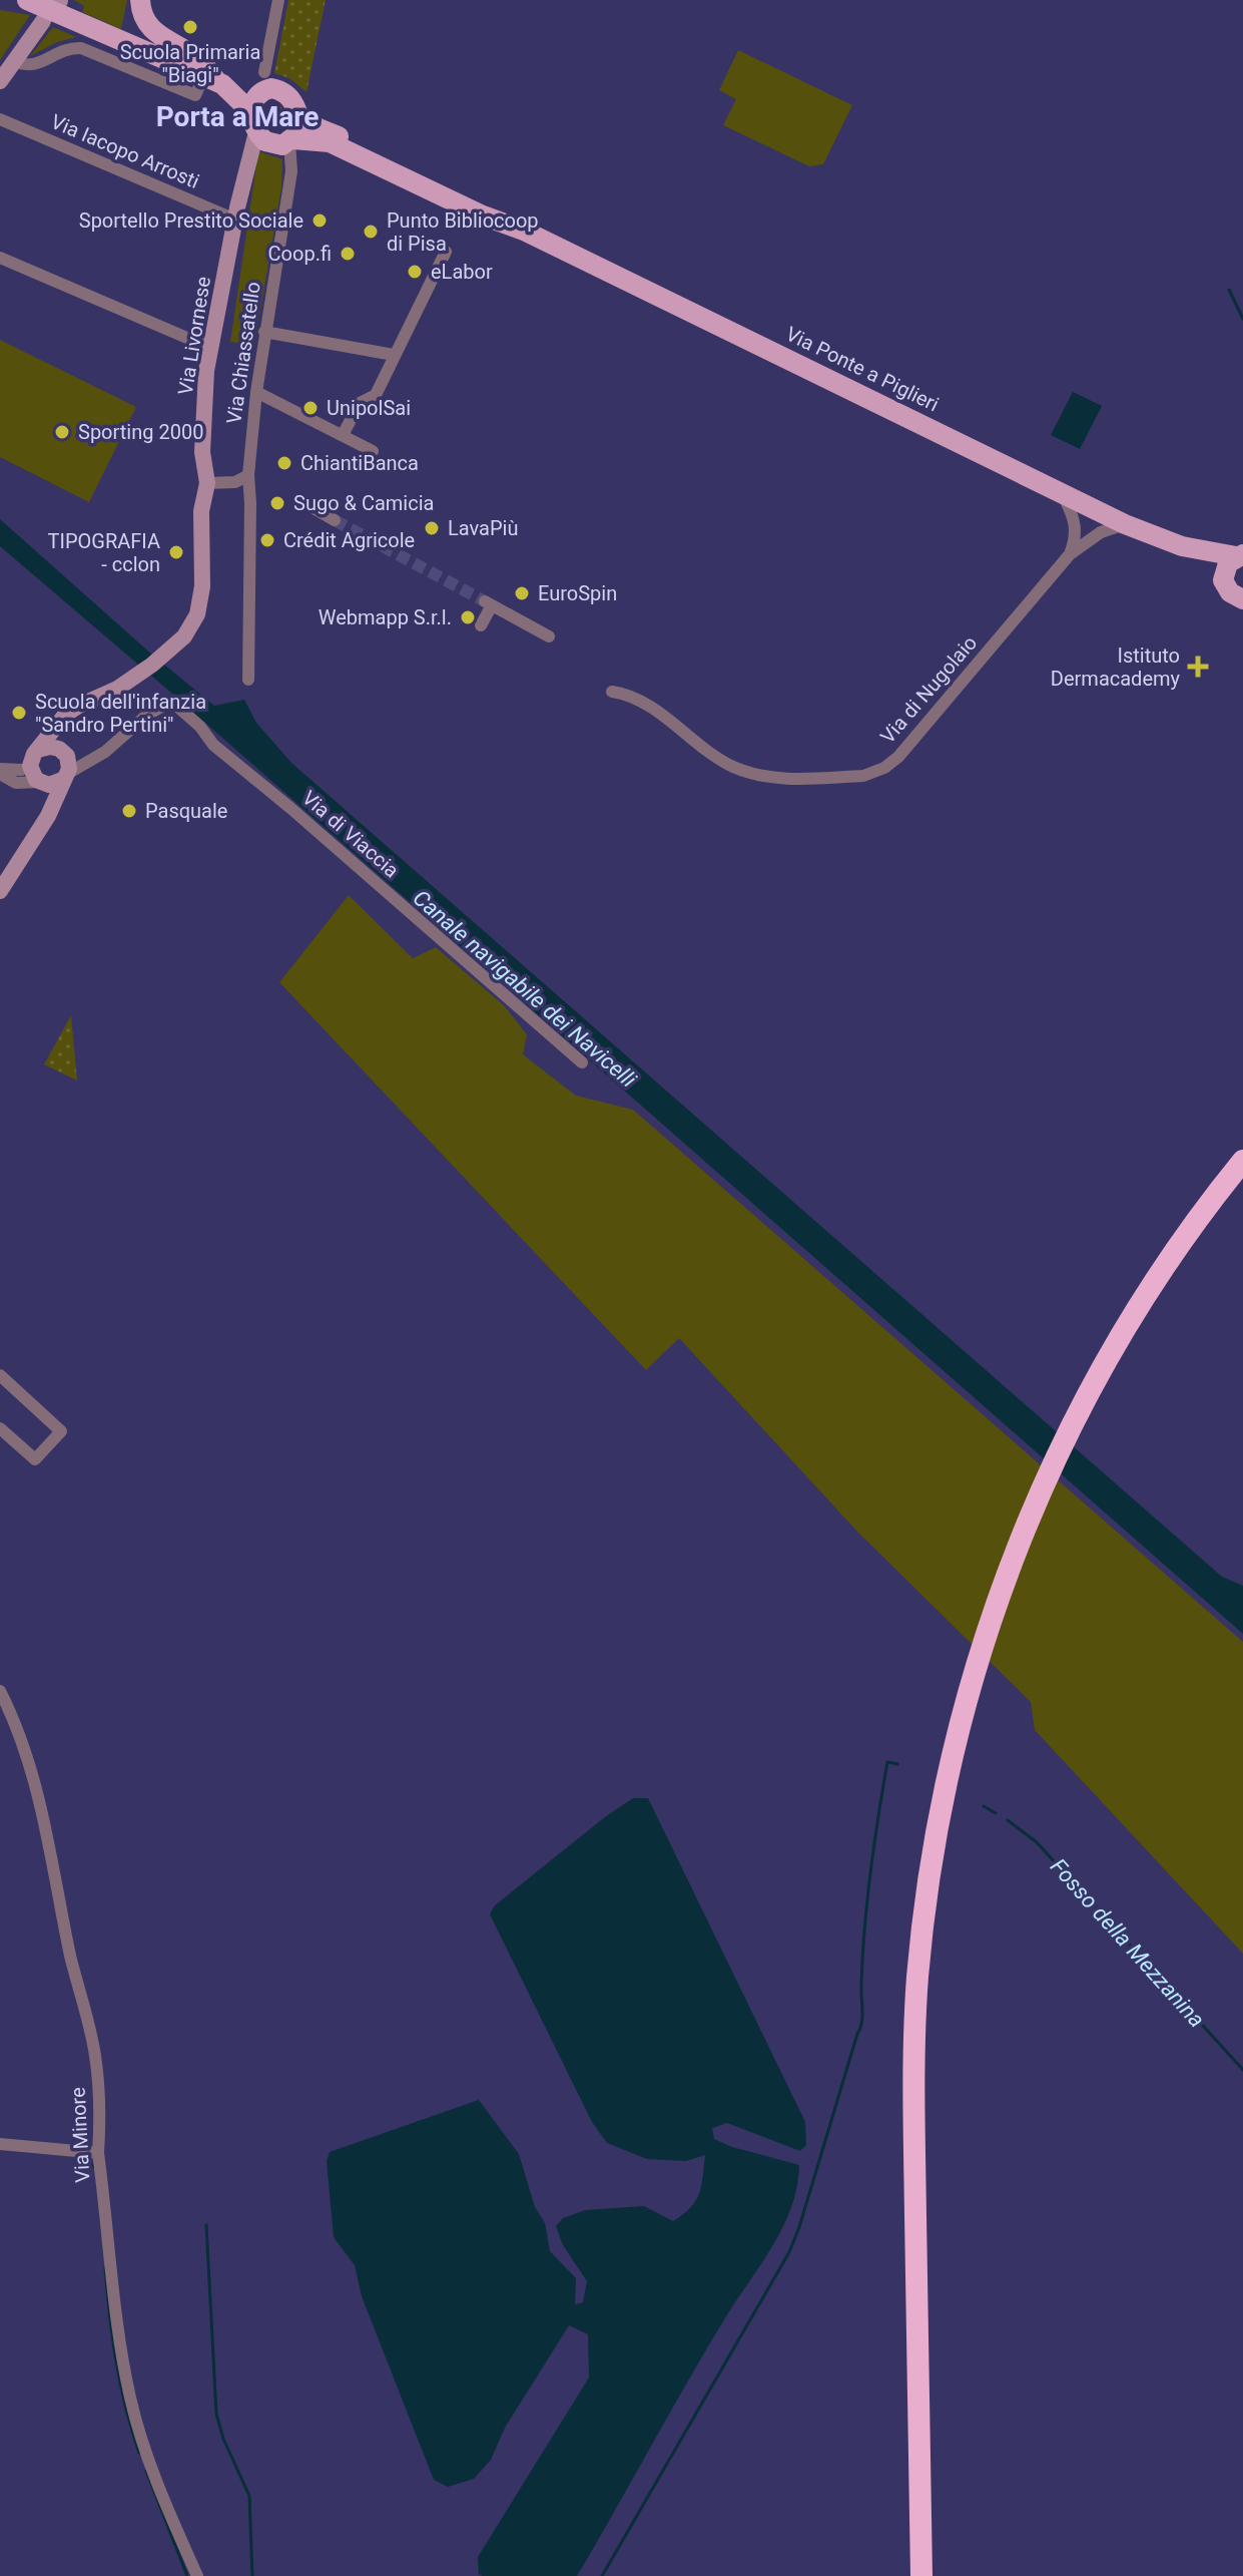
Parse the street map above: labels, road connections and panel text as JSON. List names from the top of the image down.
{
  "streets": {
    "main road": ["Via Ponte a Piglieri"],
    "street": [
      "Via Iacopo Arrosti",
      "Via Livornese",
      "Via Chiassatello",
      "Via di Nugolaio",
      "Via di Viaccia",
      "Via Minore"
    ]
  },
  "crossings": [
    ["Via Iacopo Arrosti", "Via Livornese"],
    ["Via Livornese", "Via Chiassatello"],
    ["Via Livornese", "Via Ponte a Piglieri"],
    ["Via Livornese", "Via di Viaccia"],
    ["Via Chiassatello", "Via Ponte a Piglieri"],
    ["Via Ponte a Piglieri", "Via di Nugolaio"]
  ],
  "districts": ["Porta a Mare"],
  "water": ["Canale navigabile dei Navicelli", "Fosso della Mezzanina"],
  "places": {
    "other": [
      "Scuola Primaria \"Biagi\"",
      "Sportello Prestito Sociale",
      "Punto Bibliocoop di Pisa",
      "Coop.fi",
      "eLabor",
      "UnipolSai",
      "Sporting 2000",
      "ChiantiBanca",
      "Sugo & Camicia",
      "LavaPiù",
      "Crédit Agricole",
      "TIPOGRAFIA - cclon",
      "EuroSpin",
      "Webmapp S.r.l.",
      "Scuola dell'infanzia \"Sandro Pertini\"",
      "Pasquale"
    ],
    "health": ["Istituto Dermacademy"]
  }
}
